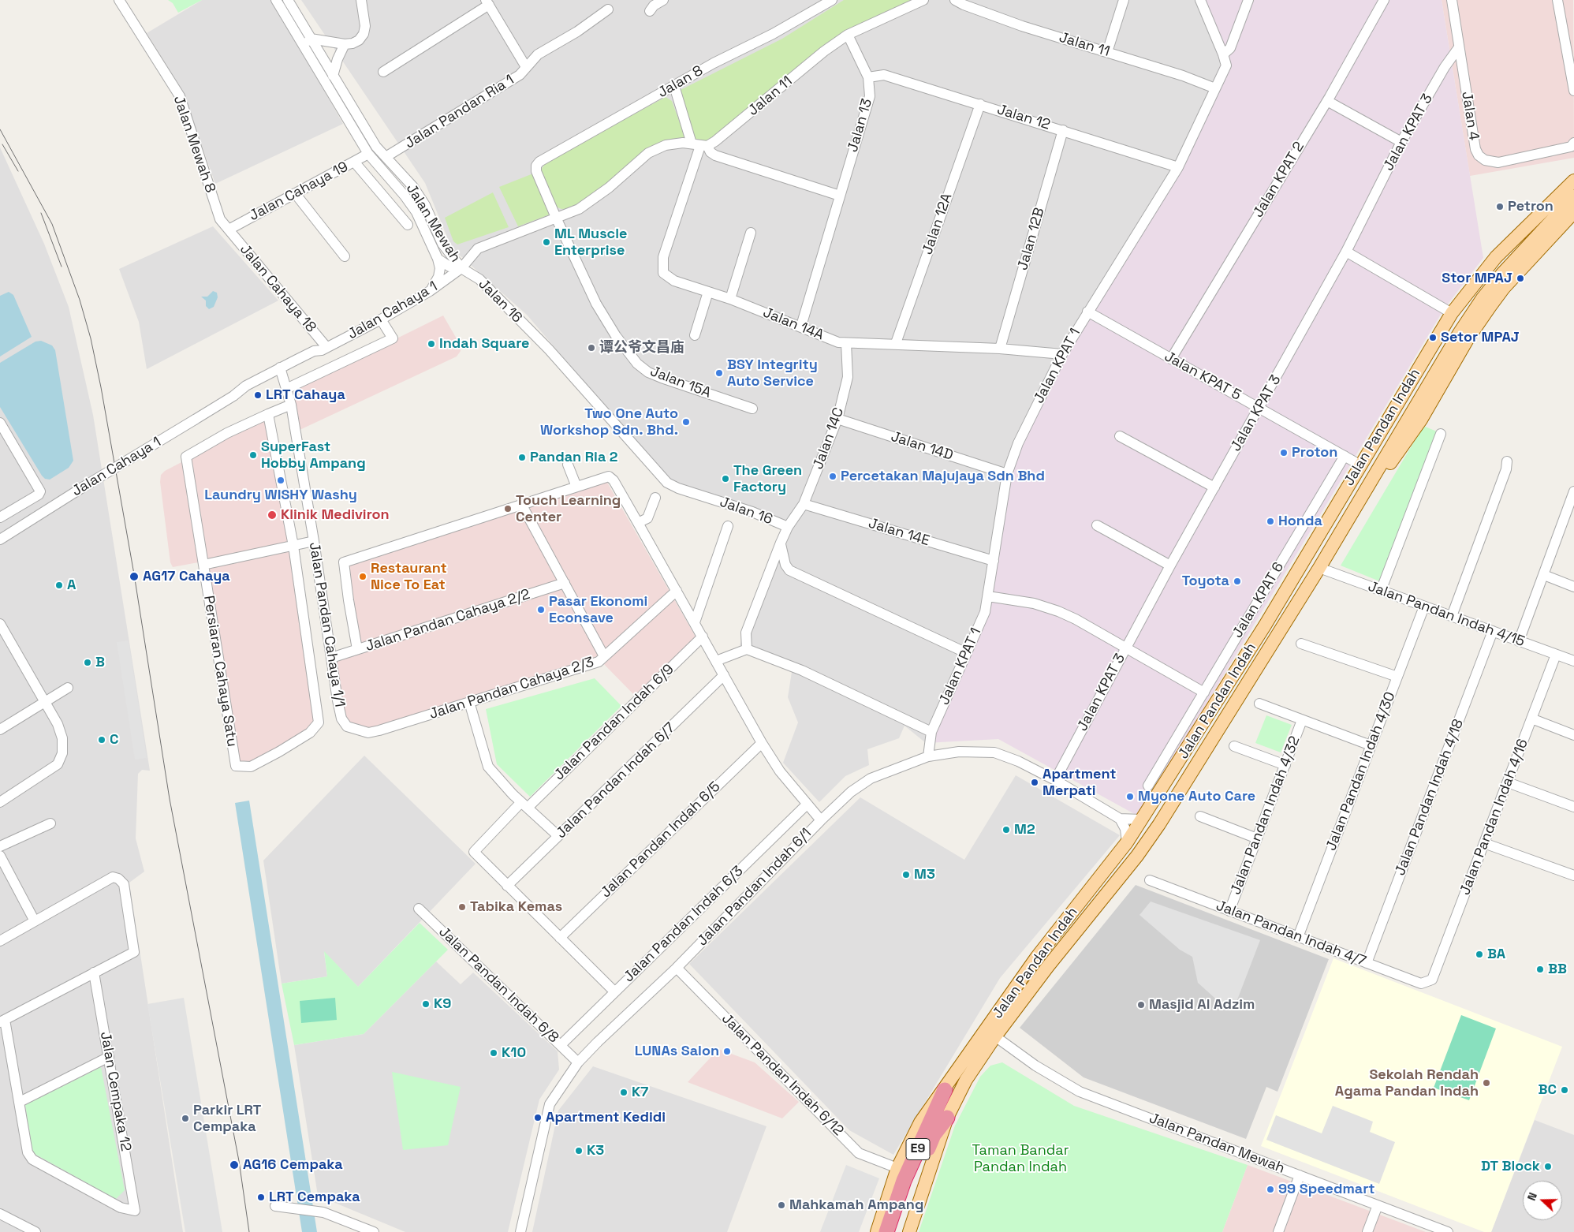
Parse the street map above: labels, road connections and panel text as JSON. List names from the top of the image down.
{
  "streets": {
    "highway": ["E9"],
    "main road": ["Jalan Pandan Indah"],
    "street": [
      "Jalan 11",
      "Jalan 8",
      "Jalan Pandan Ria 1",
      "Jalan 4",
      "Jalan 12",
      "Jalan 13",
      "Jalan KPAT 3",
      "Jalan Mewah 8",
      "Jalan KPAT 2",
      "Jalan Cahaya 19",
      "Jalan Mewah",
      "Jalan 12A",
      "Jalan 12B",
      "Jalan Cahaya 18",
      "Jalan 16",
      "Jalan Cahaya 1",
      "Jalan 14A",
      "Jalan KPAT 1",
      "Jalan KPAT 5",
      "Jalan 15A",
      "Jalan 14C",
      "Jalan 14D",
      "Jalan 14E",
      "Jalan KPAT 6",
      "Jalan Pandan Indah 4/15",
      "Jalan Pandan Cahaya 2/2",
      "Jalan Pandan Cahaya 1/1",
      "Persiaran Cahaya Satu",
      "Jalan Pandan Cahaya 2/3",
      "Jalan Pandan Indah 6/9",
      "Jalan Pandan Indah 4/30",
      "Jalan Pandan Indah 6/7",
      "Jalan Pandan Indah 4/18",
      "Jalan Pandan Indah 4/32",
      "Jalan Pandan Indah 4/16",
      "Jalan Pandan Indah 6/5",
      "Jalan Pandan Indah 6/1",
      "Jalan Pandan Indah 6/3",
      "Jalan Pandan Indah 4/7",
      "Jalan Pandan Indah 6/8",
      "Jalan Pandan Indah 6/12",
      "Jalan Cempaka 12",
      "Jalan Pandan Mewah"
    ]
  },
  "crossings": [
    ["Jalan 11", "Jalan 13"],
    ["Jalan 11", "Jalan 14A"],
    ["Jalan 11", "Jalan KPAT 1"],
    ["Jalan 8", "Jalan 15A"],
    ["Jalan Pandan Ria 1", "Jalan Mewah"],
    ["Jalan 4", "Jalan KPAT 3"],
    ["Jalan 12", "Jalan 13"],
    ["Jalan 12", "Jalan 12A"],
    ["Jalan 12", "Jalan 12B"],
    ["Jalan 12", "Jalan KPAT 1"],
    ["Jalan 13", "Jalan 14A"],
    ["Jalan KPAT 3", "Jalan KPAT 5"],
    ["Jalan KPAT 3", "Jalan Pandan Indah 6/1"],
    ["Jalan Mewah 8", "Jalan Cahaya 19"],
    ["Jalan Mewah 8", "Jalan Cahaya 18"],
    ["Jalan KPAT 2", "Jalan KPAT 5"],
    ["Jalan Cahaya 19", "Jalan Mewah"],
    ["Jalan Cahaya 19", "Jalan Cahaya 18"],
    ["Jalan Mewah", "Jalan 16"],
    ["Jalan Mewah", "Jalan Cahaya 1"],
    ["Jalan 12A", "Jalan 14A"],
    ["Jalan 12B", "Jalan 14A"],
    ["Jalan Cahaya 18", "Jalan Cahaya 1"],
    ["Jalan 16", "Jalan Cahaya 1"],
    ["Jalan 16", "Jalan KPAT 1"],
    ["Jalan 16", "Jalan 14C"],
    ["Jalan Cahaya 1", "Jalan Pandan Cahaya 1/1"],
    ["Jalan 14A", "Jalan KPAT 1"],
    ["Jalan 14A", "Jalan 14C"],
    ["Jalan KPAT 1", "Jalan KPAT 5"],
    ["Jalan KPAT 1", "Jalan 14D"],
    ["Jalan KPAT 1", "Jalan 14E"],
    ["Jalan KPAT 1", "Jalan Pandan Indah 6/1"],
    ["Jalan KPAT 5", "Jalan Pandan Indah"],
    ["Jalan KPAT 5", "Jalan KPAT 6"],
    ["Jalan Pandan Indah", "Jalan Pandan Indah 4/15"],
    ["Jalan Pandan Indah", "Jalan Pandan Indah 6/1"],
    ["Jalan Pandan Indah", "Jalan Pandan Indah 6/12"],
    ["Jalan Pandan Indah", "Jalan Pandan Mewah"],
    ["Jalan Pandan Indah", "E9"],
    ["Jalan 14C", "Jalan 14D"],
    ["Jalan 14C", "Jalan 14E"],
    ["Jalan Pandan Indah 4/15", "Jalan Pandan Indah 4/30"],
    ["Jalan Pandan Indah 4/15", "Jalan Pandan Indah 4/18"],
    ["Jalan Pandan Indah 4/15", "Jalan Pandan Indah 4/16"],
    ["Jalan Pandan Cahaya 2/2", "Jalan Pandan Cahaya 1/1"],
    ["Jalan Pandan Cahaya 1/1", "Persiaran Cahaya Satu"],
    ["Jalan Pandan Cahaya 1/1", "Jalan Pandan Cahaya 2/3"],
    ["Jalan Pandan Indah 4/30", "Jalan Pandan Indah 4/7"],
    ["Jalan Pandan Indah 4/18", "Jalan Pandan Indah 4/7"],
    ["Jalan Pandan Indah 4/32", "Jalan Pandan Indah 4/7"],
    ["Jalan Pandan Indah 4/16", "Jalan Pandan Indah 4/7"],
    ["Jalan Pandan Indah 6/1", "Jalan Pandan Indah 6/8"],
    ["Jalan Pandan Indah 6/1", "Jalan Pandan Indah 6/12"],
    ["Jalan Pandan Indah 6/3", "Jalan Pandan Indah 6/8"]
  ],
  "parks": ["Taman Bandar Pandan Indah"],
  "places": [
    "Petron",
    "ML Muscle Enterprise",
    "Stor MPAJ",
    "Setor MPAJ",
    "Indah Square",
    "谭公爷文昌庙",
    "BSY Integrity Auto Service",
    "LRT Cahaya",
    "Two One Auto Workshop Sdn. Bhd.",
    "Proton",
    "SuperFast Hobby Ampang",
    "Pandan Ria 2",
    "Percetakan Majujaya Sdn Bhd",
    "The Green Factory",
    "Laundry WISHY Washy",
    "Touch Learning Center",
    "Klinik Mediviron",
    "Honda",
    "AG17 Cahaya",
    "Restaurant Nice To Eat",
    "Toyota",
    "A",
    "Pasar Ekonomi Econsave",
    "B",
    "C",
    "Apartment Merpati",
    "Myone Auto Care",
    "M2",
    "M3",
    "Tabika Kemas",
    "BA",
    "BB",
    "K9",
    "Masjid Al Adzim",
    "LUNAs Salon",
    "K10",
    "Sekolah Rendah Agama Pandan Indah",
    "BC",
    "K7",
    "Apartment Kedidi",
    "Parkir LRT Cempaka",
    "K3",
    "AG16 Cempaka",
    "DT Block",
    "99 Speedmart",
    "LRT Cempaka",
    "Mahkamah Ampang"
  ],
  "north": "left"
}
